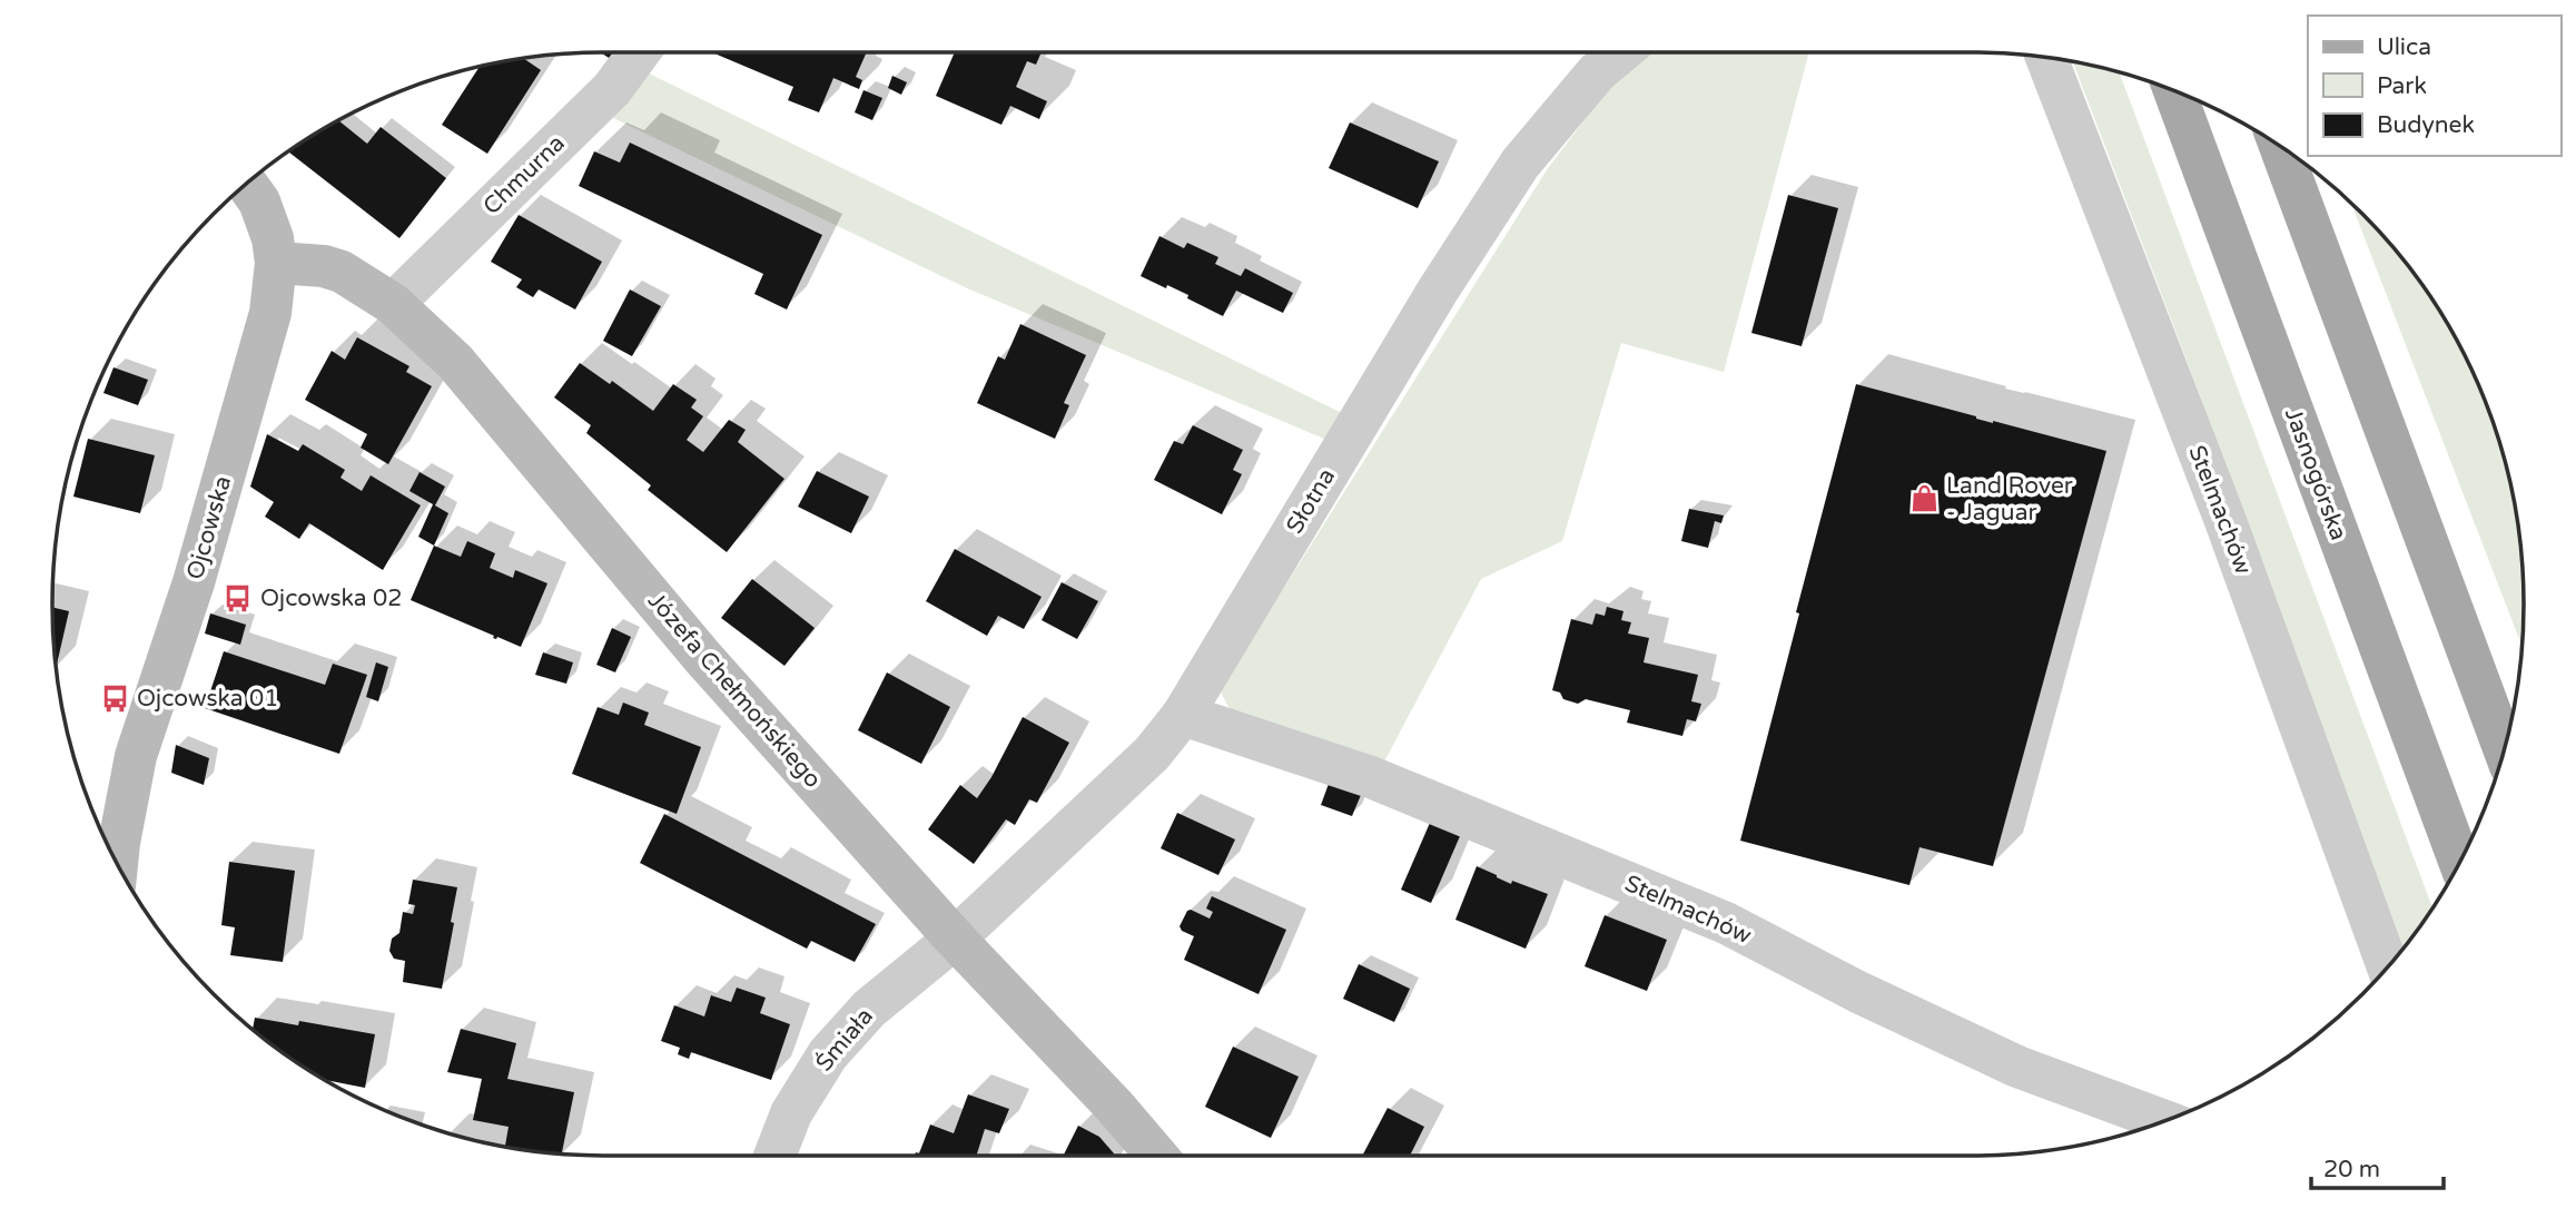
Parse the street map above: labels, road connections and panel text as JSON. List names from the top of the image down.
{
  "streets": {
    "main road": ["Jasnogórska"],
    "street": [
      "Chmurna",
      "Słotna",
      "Stelmachów",
      "Ojcowska",
      "Józefa Chełmońskiego",
      "Śmiała"
    ]
  },
  "crossings": [
    ["Chmurna", "Józefa Chełmońskiego"],
    ["Słotna", "Stelmachów"],
    ["Słotna", "Józefa Chełmońskiego"],
    ["Słotna", "Śmiała"],
    ["Ojcowska", "Józefa Chełmońskiego"],
    ["Józefa Chełmońskiego", "Śmiała"]
  ],
  "places": {
    "shop": ["Land Rover - Jaguar"],
    "bus stop": ["Ojcowska 02", "Ojcowska 01"]
  },
  "legend": ["Ulica", "Park", "Budynek"],
  "scale_bar": "20 m"
}
